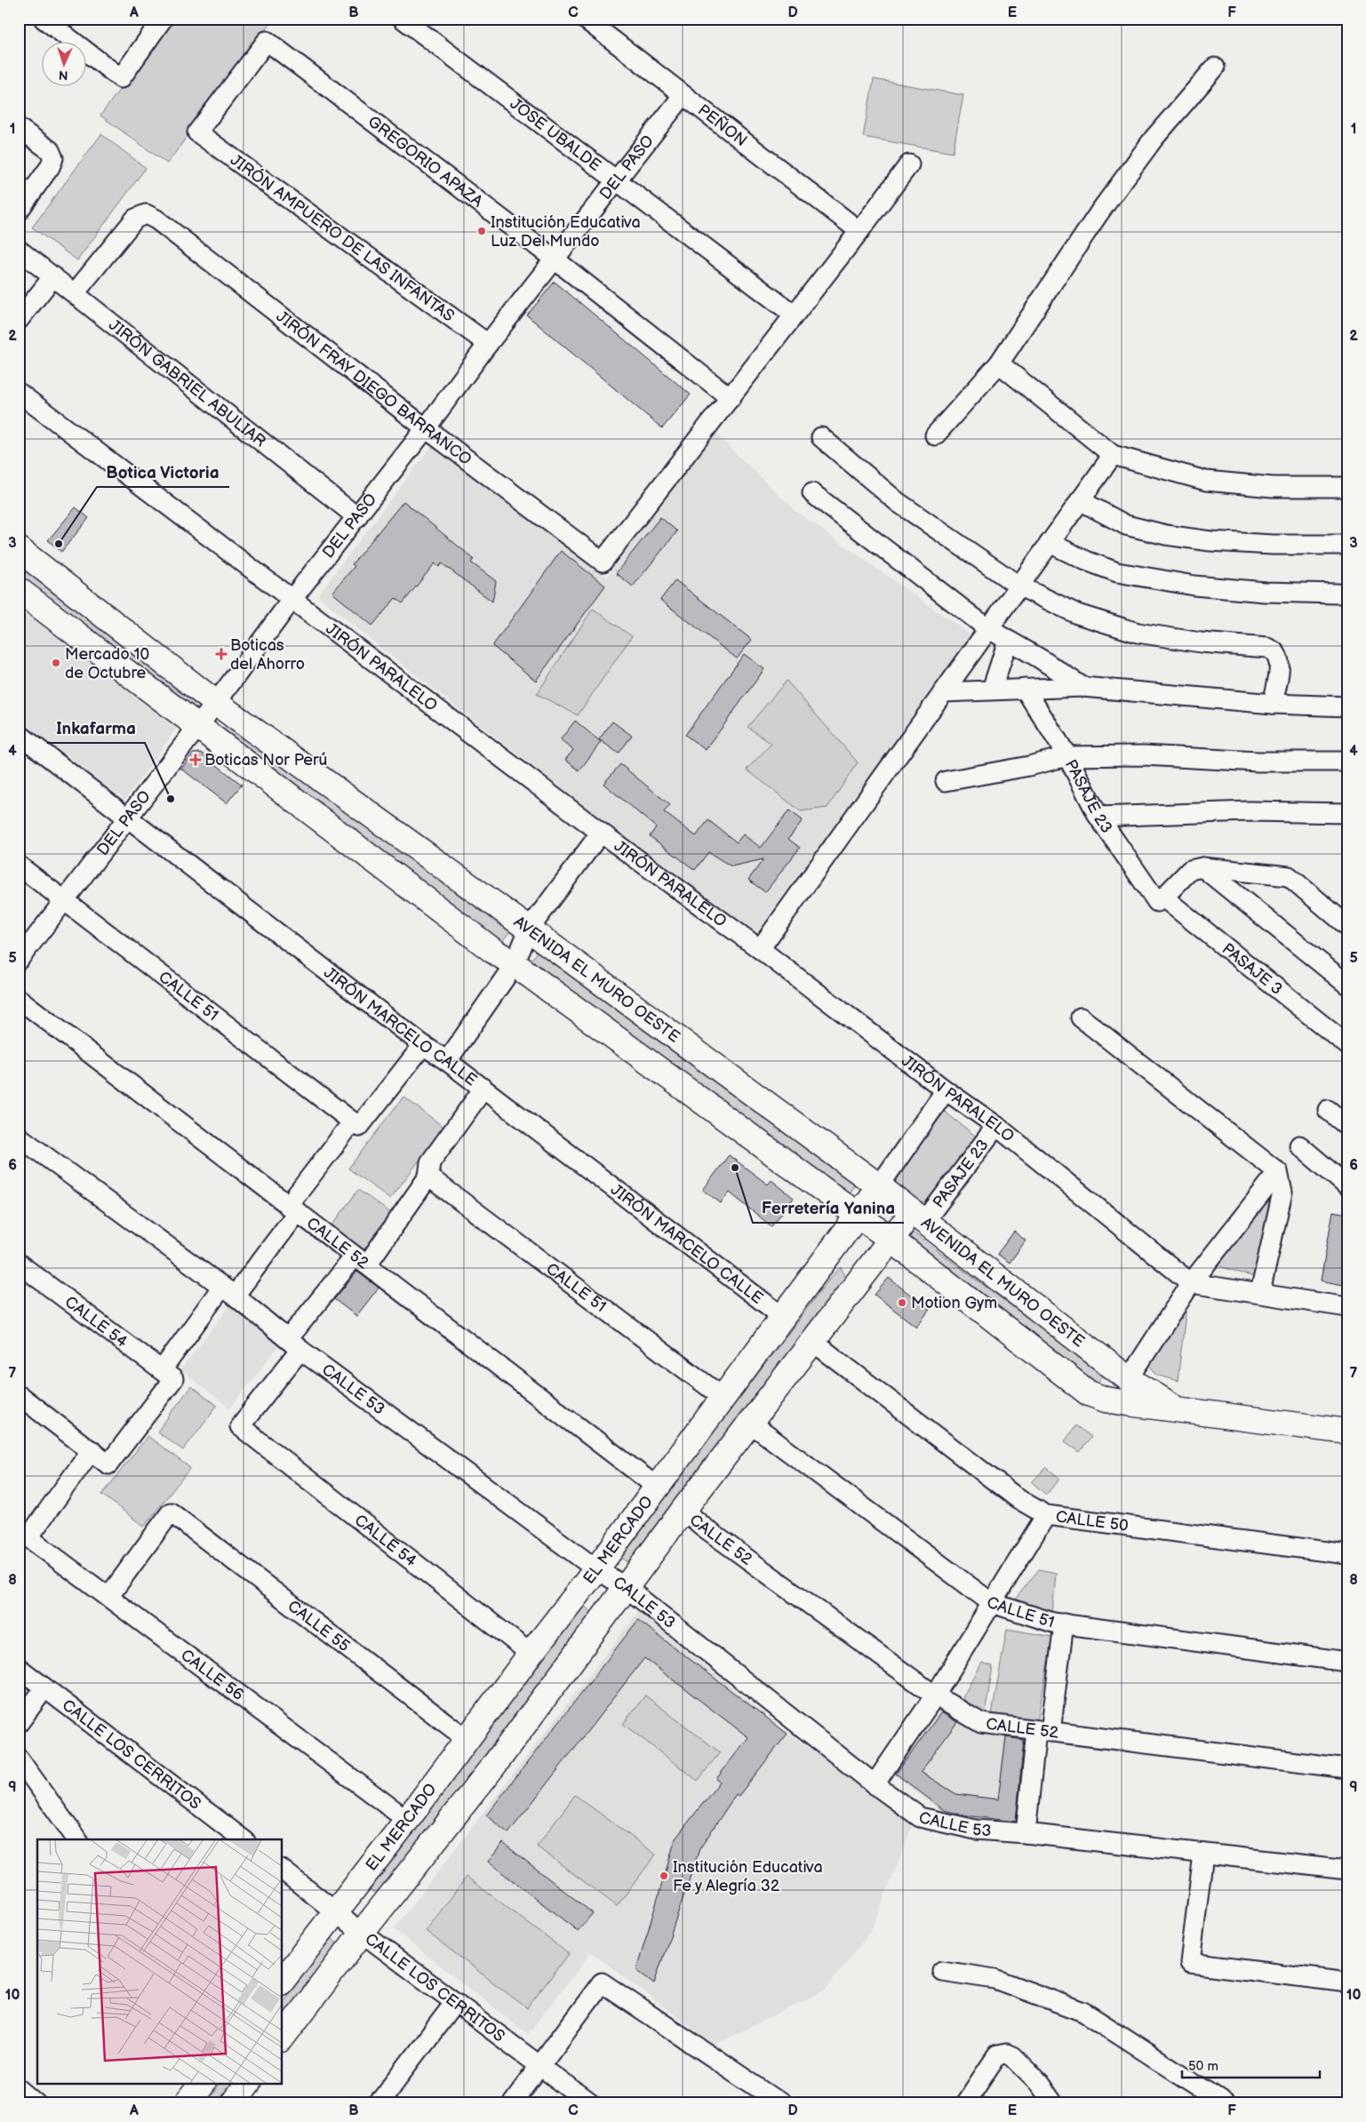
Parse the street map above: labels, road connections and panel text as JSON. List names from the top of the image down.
{
  "streets": {
    "main road": ["AVENIDA EL MURO OESTE", "EL MERCADO"],
    "street": [
      "PEÑON",
      "JOSE UBALDE",
      "GREGORIO APAZA",
      "DEL PASO",
      "JIRÓN AMPUERO DE LAS INFANTAS",
      "JIRÓN GABRIEL ABULIAR",
      "JIRÓN FRAY DIEGO BARRANCO",
      "JIRÓN PARALELO",
      "PASAJE 23",
      "PASAJE 3",
      "CALLE 51",
      "JIRÓN MARCELO CALLE",
      "CALLE 52",
      "CALLE 54",
      "CALLE 53",
      "CALLE 50",
      "CALLE 55",
      "CALLE 56",
      "CALLE LOS CERRITOS"
    ]
  },
  "crossings": [
    ["PEÑON", "DEL PASO"],
    ["JOSE UBALDE", "DEL PASO"],
    ["GREGORIO APAZA", "DEL PASO"],
    ["GREGORIO APAZA", "JIRÓN AMPUERO DE LAS INFANTAS"],
    ["GREGORIO APAZA", "JIRÓN FRAY DIEGO BARRANCO"],
    ["DEL PASO", "JIRÓN AMPUERO DE LAS INFANTAS"],
    ["DEL PASO", "JIRÓN GABRIEL ABULIAR"],
    ["DEL PASO", "JIRÓN FRAY DIEGO BARRANCO"],
    ["DEL PASO", "JIRÓN PARALELO"],
    ["DEL PASO", "AVENIDA EL MURO OESTE"],
    ["DEL PASO", "CALLE 51"],
    ["DEL PASO", "JIRÓN MARCELO CALLE"],
    ["JIRÓN GABRIEL ABULIAR", "JIRÓN FRAY DIEGO BARRANCO"],
    ["JIRÓN PARALELO", "PASAJE 23"],
    ["JIRÓN PARALELO", "EL MERCADO"],
    ["PASAJE 23", "PASAJE 3"],
    ["PASAJE 23", "AVENIDA EL MURO OESTE"],
    ["AVENIDA EL MURO OESTE", "EL MERCADO"],
    ["CALLE 51", "EL MERCADO"],
    ["JIRÓN MARCELO CALLE", "EL MERCADO"],
    ["CALLE 52", "EL MERCADO"],
    ["CALLE 54", "CALLE 53"],
    ["CALLE 54", "EL MERCADO"],
    ["CALLE 53", "EL MERCADO"],
    ["EL MERCADO", "CALLE 55"],
    ["EL MERCADO", "CALLE 56"],
    ["EL MERCADO", "CALLE LOS CERRITOS"],
    ["CALLE 55", "CALLE 56"]
  ],
  "places": {
    "other": [
      "Institución Educativa Luz Del Mundo",
      "Botica Victoria",
      "Mercado 10 de Octubre",
      "Inkafarma",
      "Ferretería Yanina",
      "Motion Gym",
      "Institución Educativa Fe y Alegría 32"
    ],
    "health": ["Boticas del Ahorro", "Boticas Nor Perú"]
  },
  "scale_bar": "50 m",
  "north": "bottom",
  "grid": {
    "columns": [
      "A",
      "B",
      "C",
      "D",
      "E",
      "F"
    ],
    "rows": [
      "1",
      "2",
      "3",
      "4",
      "5",
      "6",
      "7",
      "8",
      "9",
      "10"
    ]
  }
}
